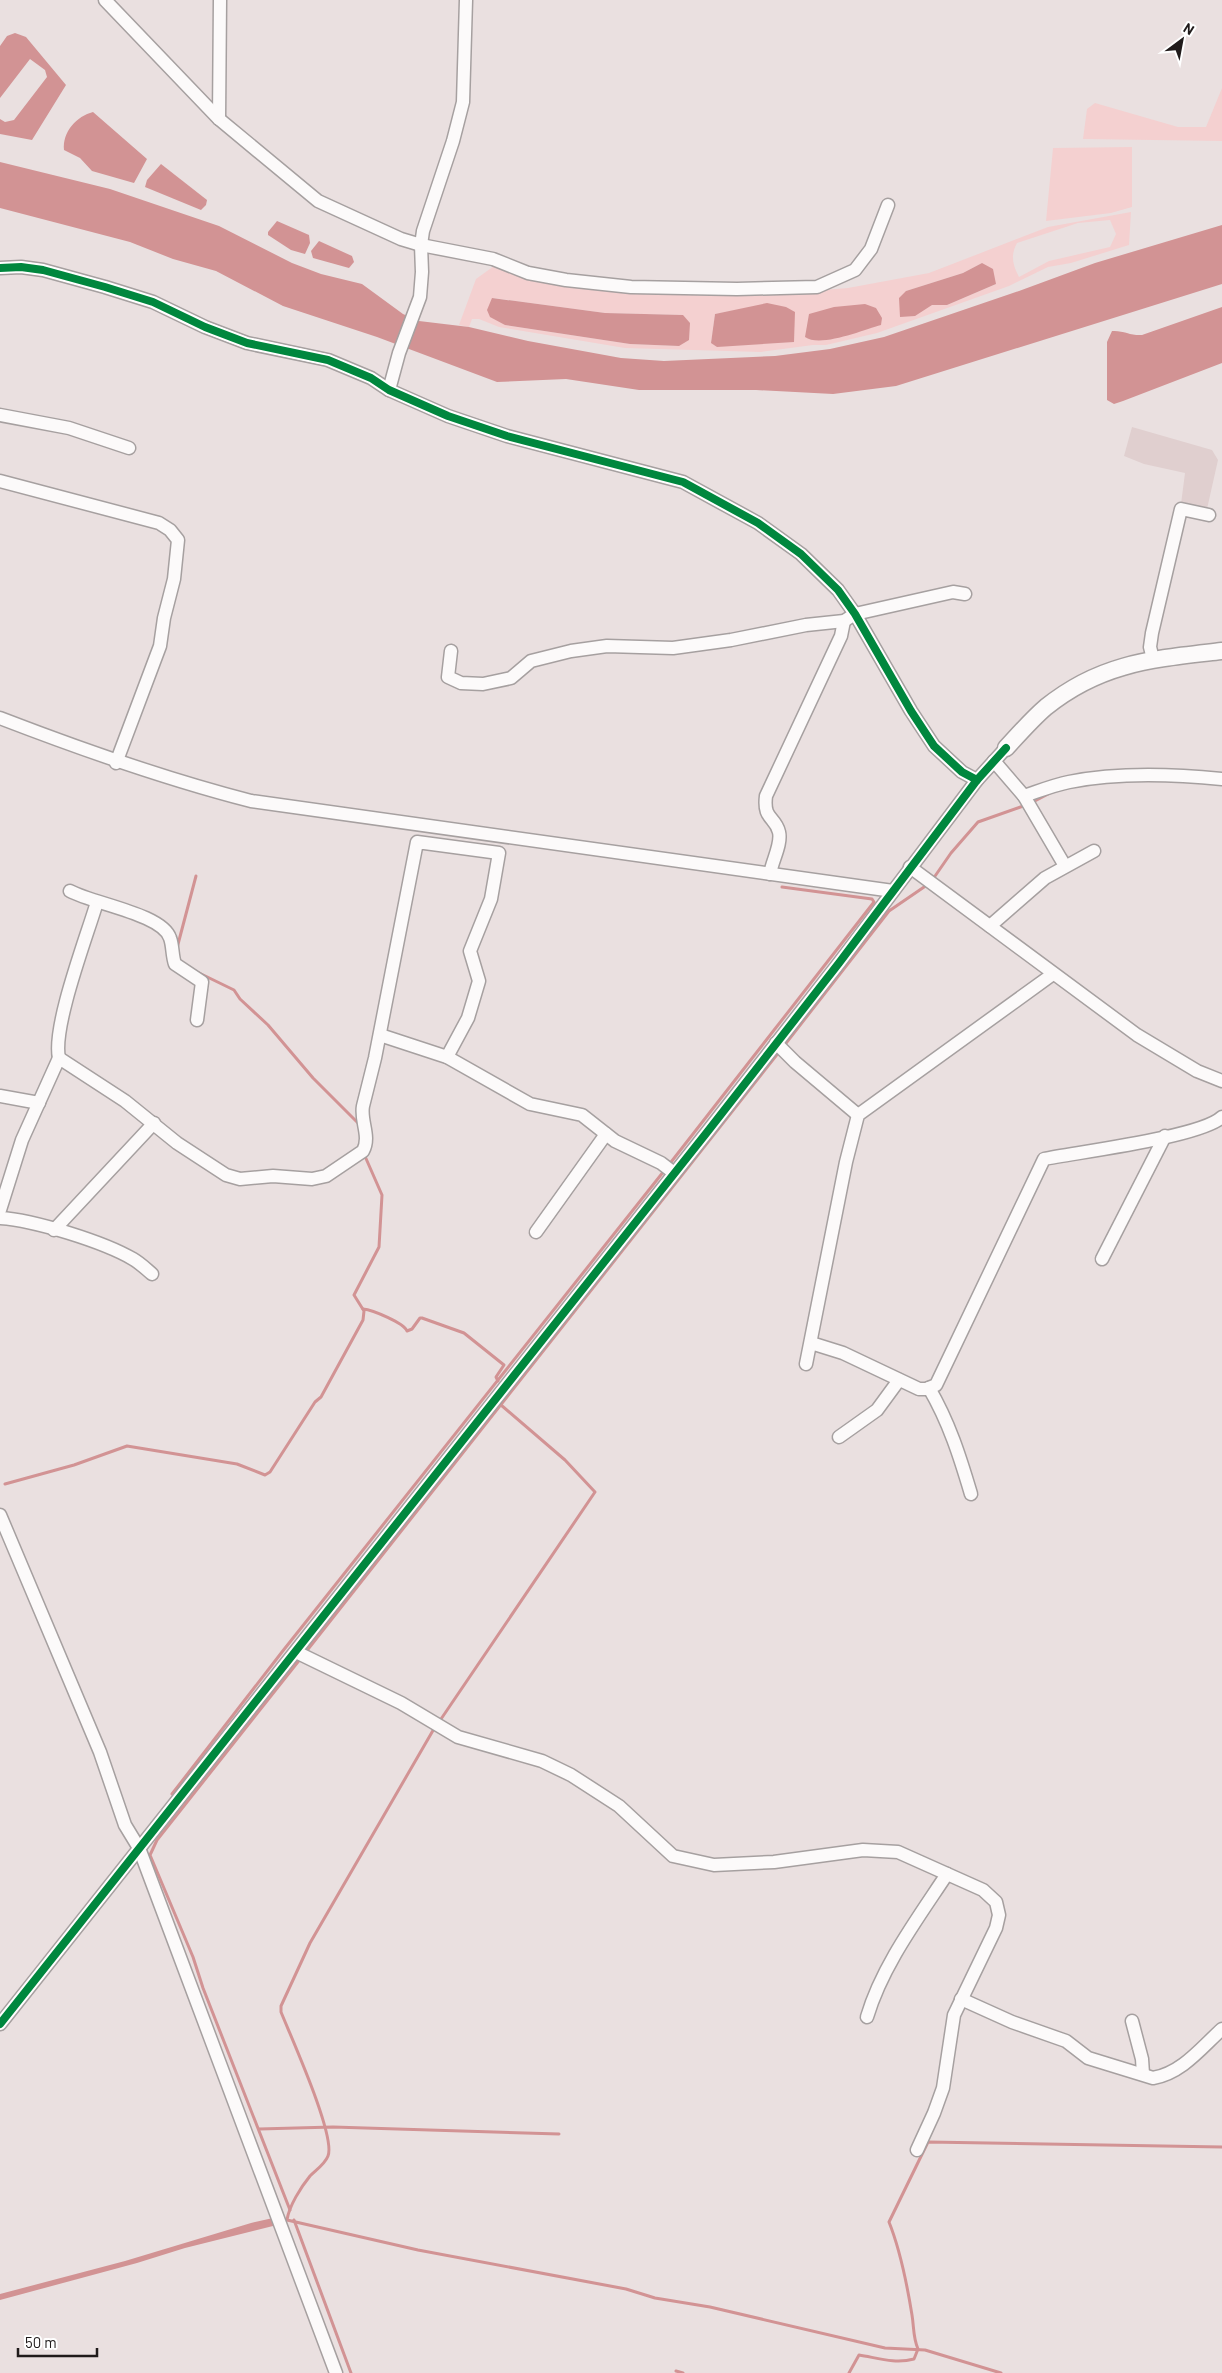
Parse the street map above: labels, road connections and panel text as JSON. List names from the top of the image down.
{
  "scale_bar": "50 m",
  "north": "top right"
}
